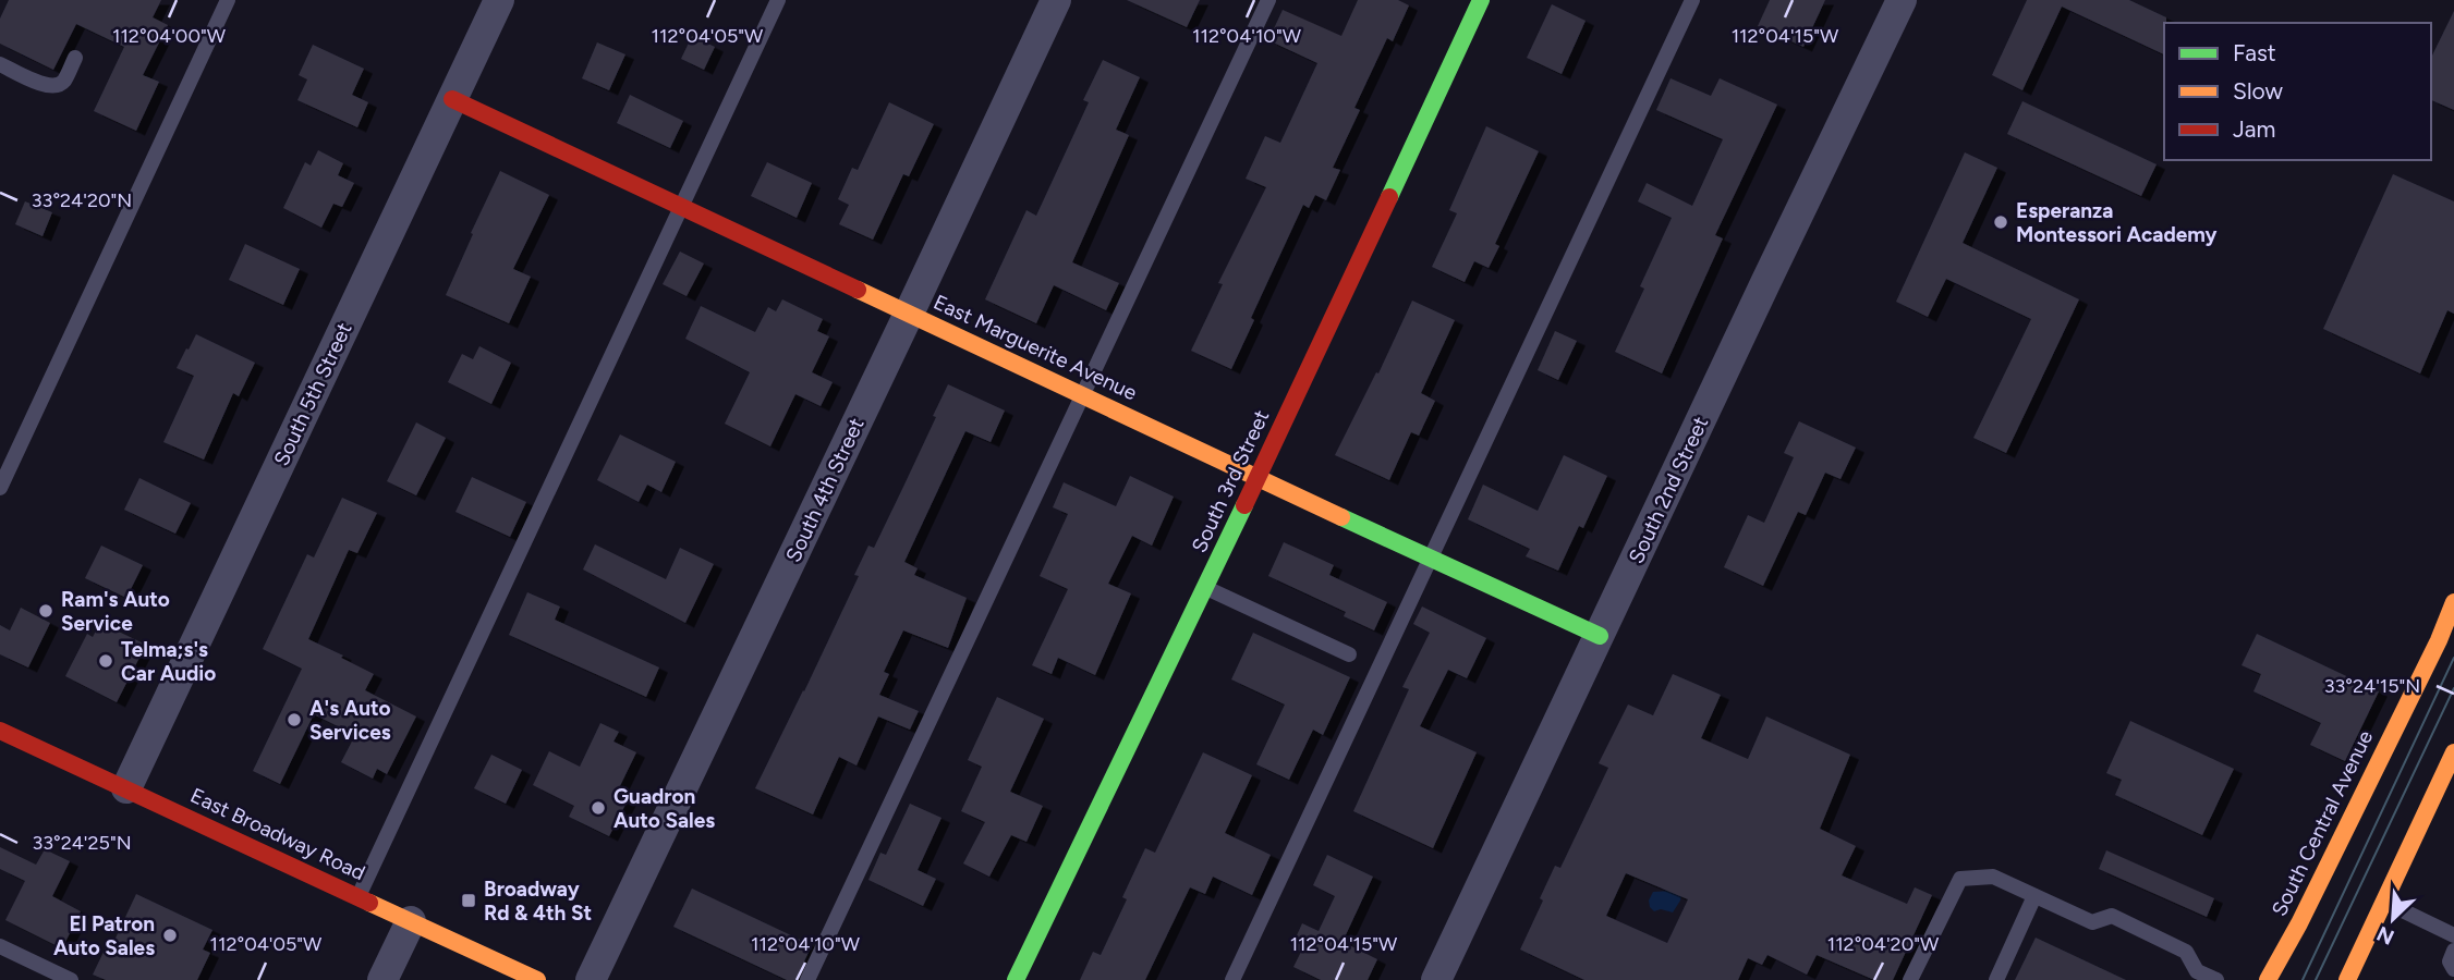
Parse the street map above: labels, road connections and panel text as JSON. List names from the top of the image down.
{
  "streets": {
    "street": [
      "East Marguerite Avenue",
      "South 5th Street",
      "South 3rd Street",
      "South 4th Street",
      "South 2nd Street",
      "South Central Avenue",
      "East Broadway Road"
    ]
  },
  "crossings": [
    ["East Marguerite Avenue", "South 5th Street"],
    ["East Marguerite Avenue", "South 3rd Street"],
    ["East Marguerite Avenue", "South 4th Street"],
    ["East Marguerite Avenue", "South 2nd Street"],
    ["South 5th Street", "East Broadway Road"]
  ],
  "places": {
    "other": [
      "Esperanza Montessori Academy",
      "Ram's Auto Service",
      "Telma;s's Car Audio",
      "A's Auto Services",
      "Guadron Auto Sales",
      "El Patron Auto Sales"
    ],
    "transit": ["Broadway Rd & 4th St"]
  },
  "legend": ["Fast", "Slow", "Jam"],
  "north": "bottom left",
  "coordinates": [
    "112°04'00\"W",
    "112°04'05\"W",
    "112°04'10\"W",
    "112°04'15\"W",
    "33°24'20\"N",
    "33°24'15\"N",
    "33°24'25\"N",
    "112°04'20\"W"
  ]
}
